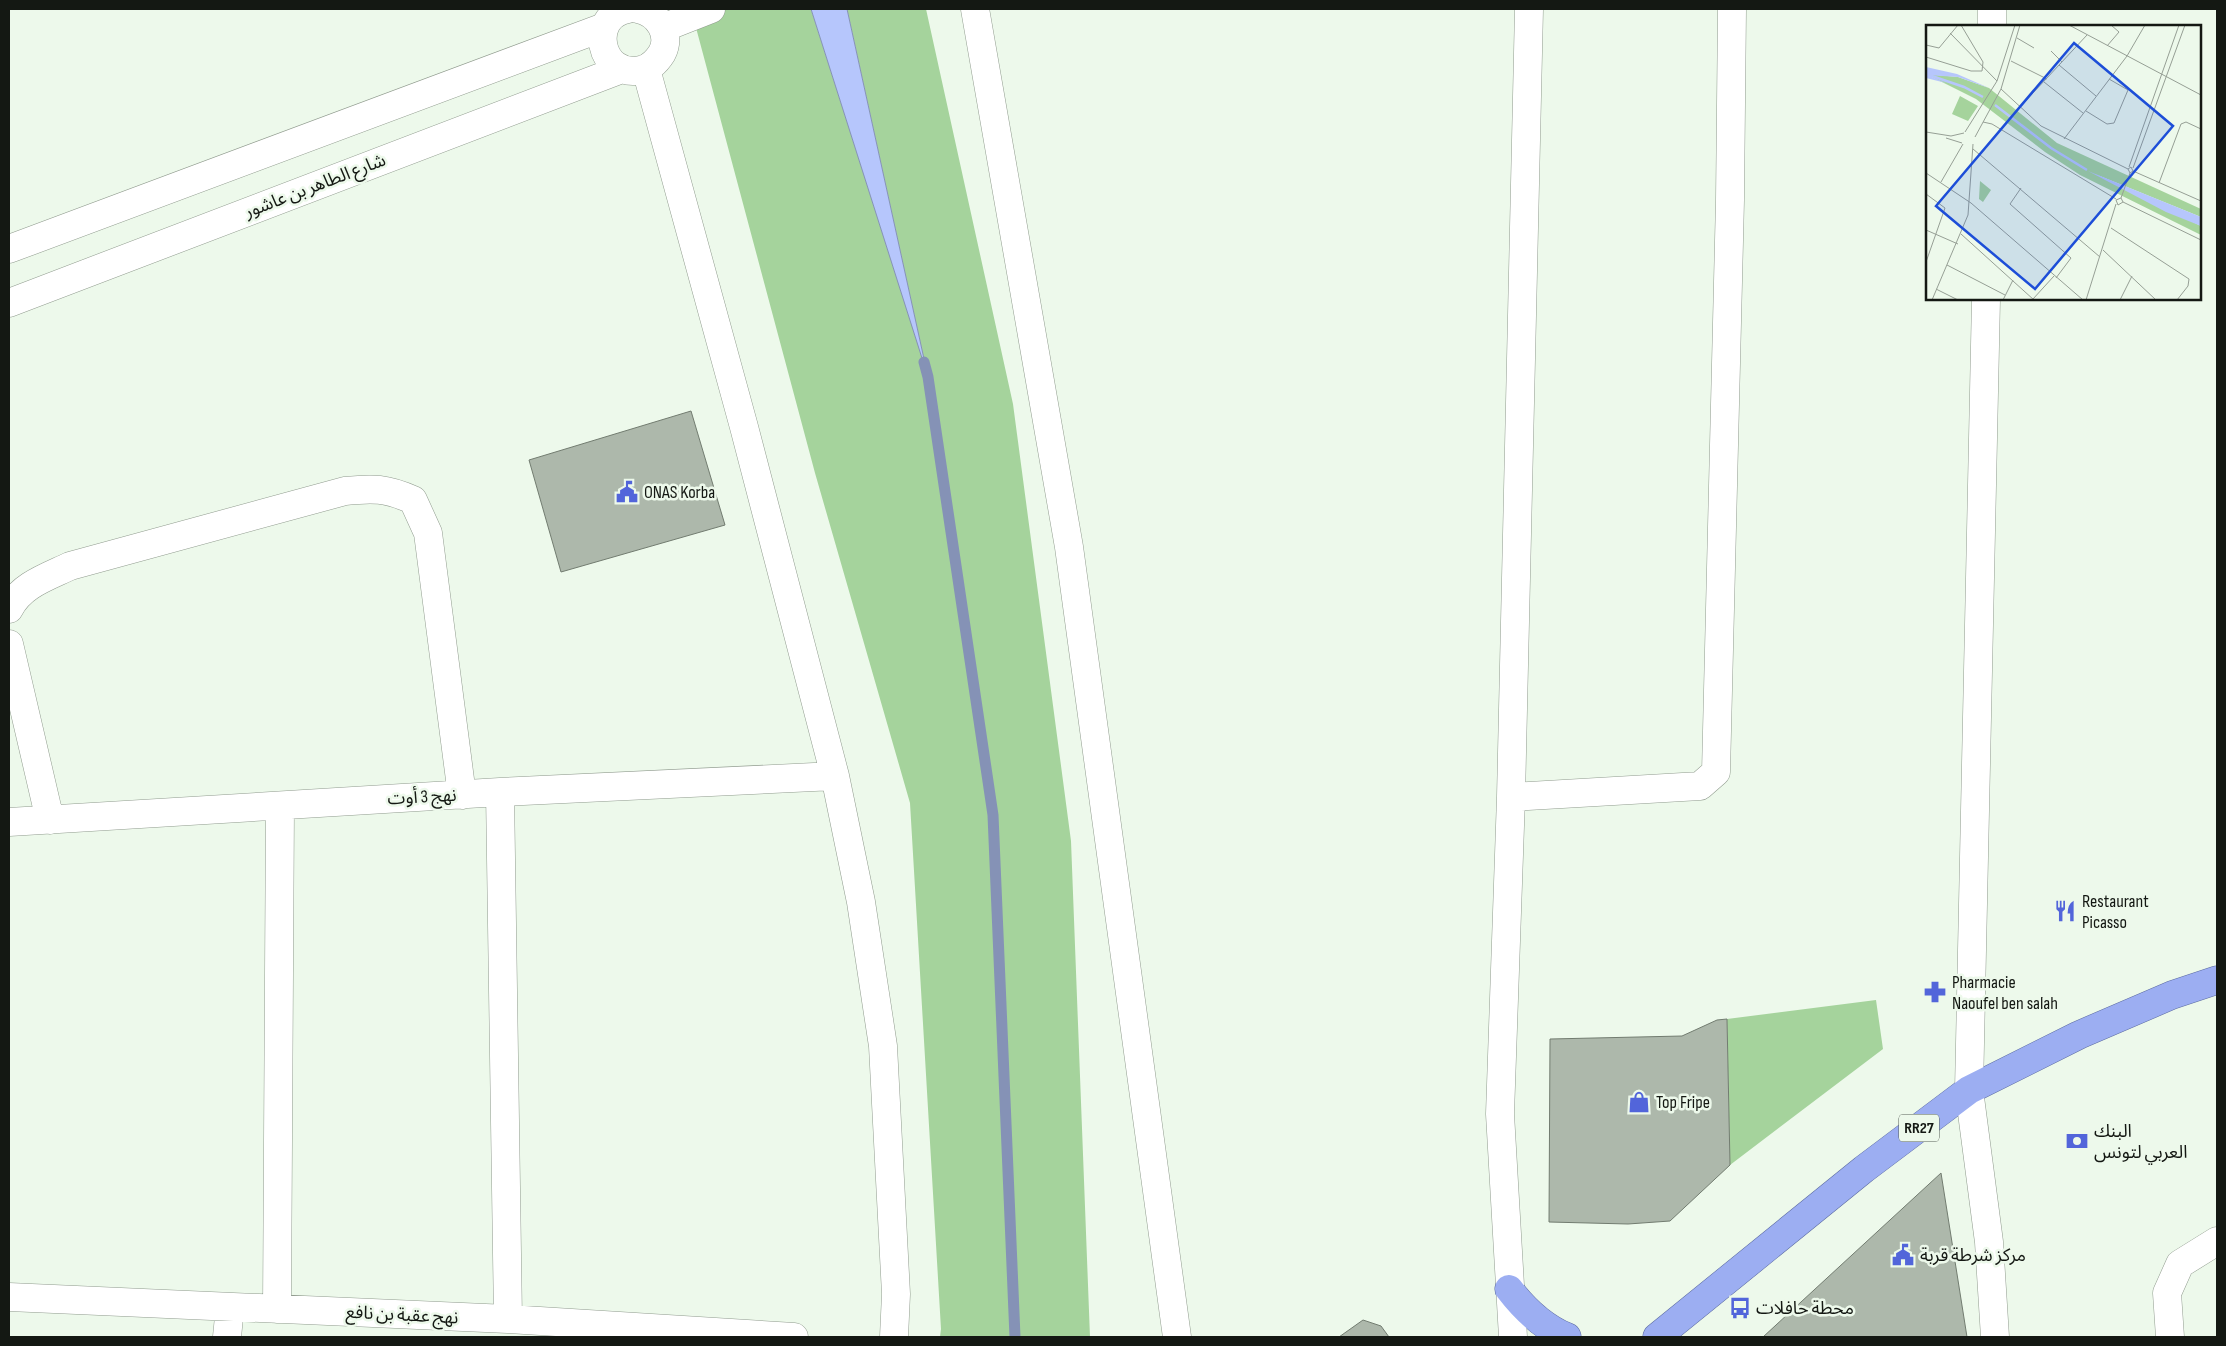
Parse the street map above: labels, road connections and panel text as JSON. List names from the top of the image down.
{
  "streets": {
    "highway": ["RR27"],
    "street": ["شارع الطاهر بن عاشور", "نهج 3 أوت", "نهج عقبة بن نافع"]
  },
  "places": {
    "public building": ["ONAS Korba", "مركز شرطة قربة"],
    "restaurant": ["Restaurant Picasso"],
    "pharmacy": ["Pharmacie Naoufel ben salah"],
    "shop": ["Top Fripe"],
    "bank": ["البنك العربي لتونس"],
    "bus stop": ["محطة حافلات"]
  }
}
